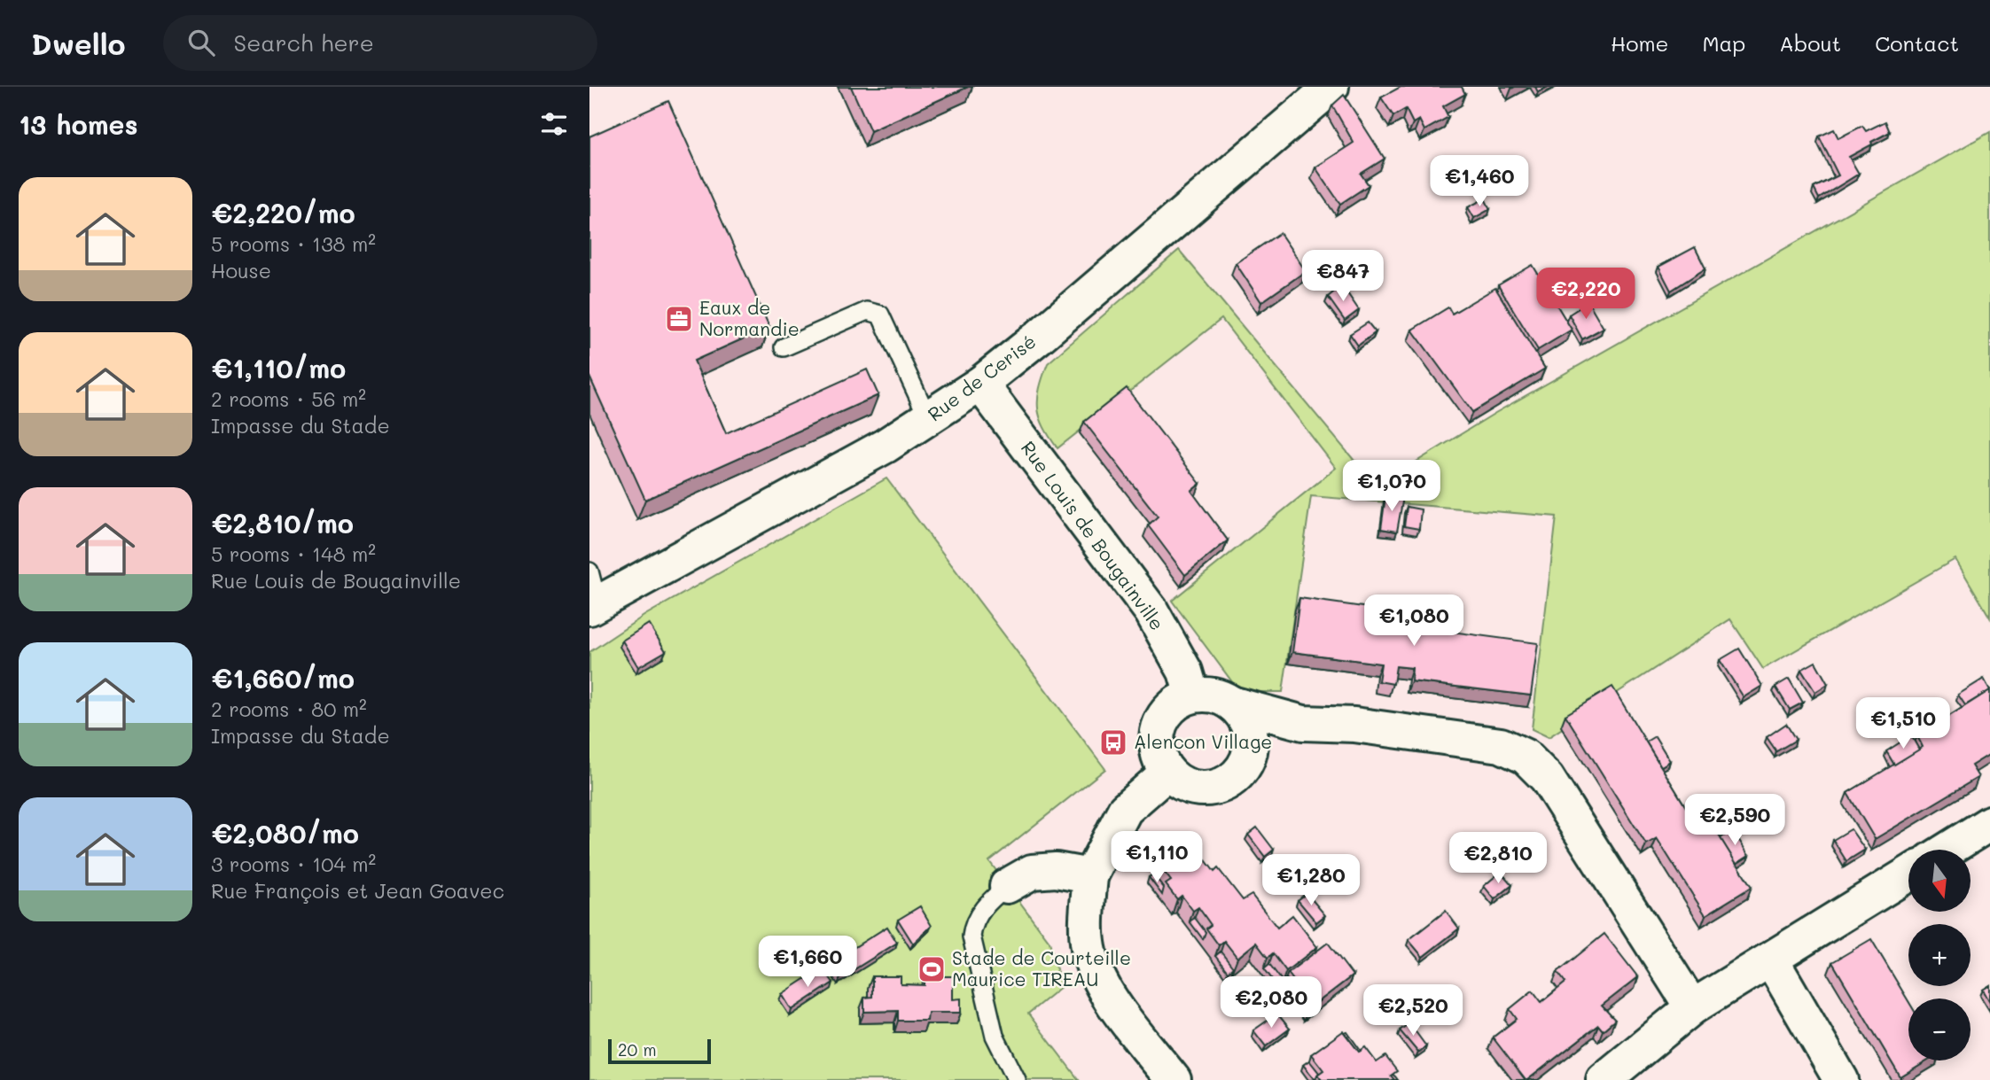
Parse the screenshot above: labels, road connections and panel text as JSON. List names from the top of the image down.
{
  "streets": {
    "street": ["Rue de Cerisé", "Rue Louis de Bougainville"]
  },
  "crossings": [
    ["Rue de Cerisé", "Rue Louis de Bougainville"]
  ],
  "places": {
    "office": ["Eaux de Normandie"],
    "bus stop": ["Alencon Village"],
    "sports": ["Stade de Courteille Maurice TIREAU"]
  },
  "scale_bar": "20 m",
  "north": "bottom",
  "page": {
    "header": "Dwello",
    "search": "Search here",
    "nav": [
      "Home",
      "Map",
      "About",
      "Contact"
    ],
    "heading": "13 homes",
    "price": [
      "€1,460",
      "€847",
      "€2,220",
      "€1,070",
      "€1,080",
      "€1,510",
      "€2,590",
      "€1,110",
      "€2,810",
      "€1,280",
      "€1,660",
      "€2,080",
      "€2,520"
    ],
    "list": [
      {
        "name": "€2,220/mo",
        "note": "5 rooms · 138 m² · House"
      },
      {
        "name": "€1,110/mo",
        "note": "2 rooms · 56 m² · Impasse du Stade"
      },
      {
        "name": "€2,810/mo",
        "note": "5 rooms · 148 m² · Rue Louis de Bougainville"
      },
      {
        "name": "€1,660/mo",
        "note": "2 rooms · 80 m² · Impasse du Stade"
      },
      {
        "name": "€2,080/mo",
        "note": "3 rooms · 104 m² · Rue François et Jean Goavec"
      }
    ],
    "map_buttons": ["+", "−"],
    "scale": "20 m"
  }
}
